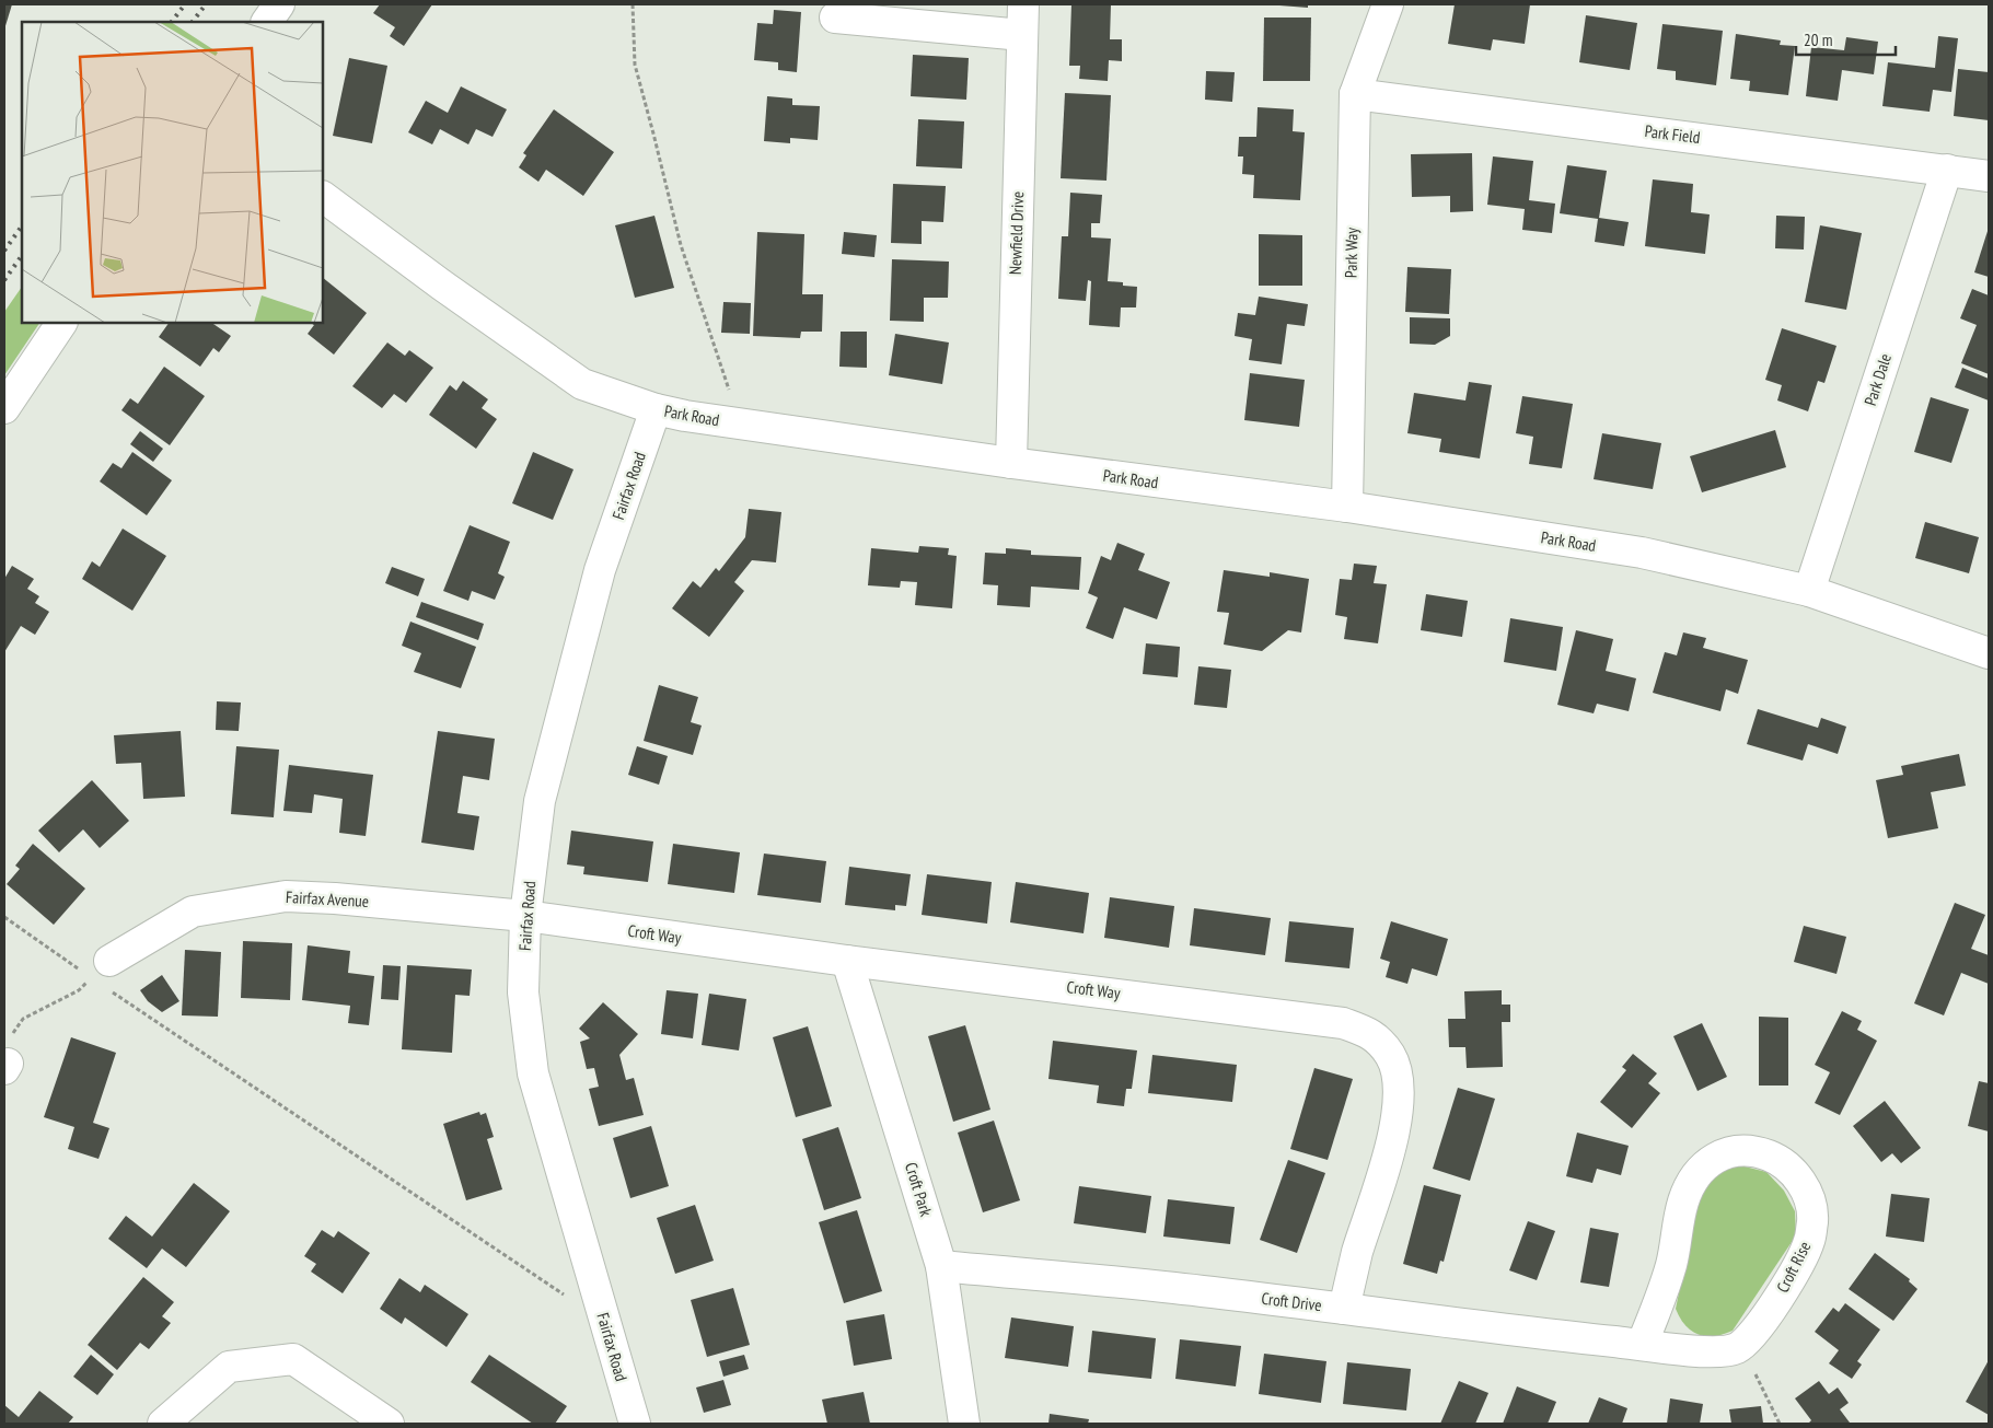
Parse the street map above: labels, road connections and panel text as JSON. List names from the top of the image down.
{
  "streets": {
    "street": [
      "Park Field",
      "Newfield Drive",
      "Park Way",
      "Park Dale",
      "Park Road",
      "Fairfax Road",
      "Fairfax Avenue",
      "Croft Way",
      "Croft Park",
      "Croft Rise",
      "Croft Drive"
    ]
  },
  "crossings": [
    ["Park Field", "Park Way"],
    ["Park Field", "Park Dale"],
    ["Newfield Drive", "Park Road"],
    ["Park Way", "Park Road"],
    ["Park Dale", "Park Road"],
    ["Park Road", "Fairfax Road"],
    ["Fairfax Road", "Fairfax Avenue"],
    ["Fairfax Road", "Croft Way"],
    ["Fairfax Avenue", "Croft Way"],
    ["Croft Way", "Croft Park"],
    ["Croft Way", "Croft Drive"],
    ["Croft Park", "Croft Drive"],
    ["Croft Rise", "Croft Drive"]
  ],
  "scale_bar": "20 m"
}
